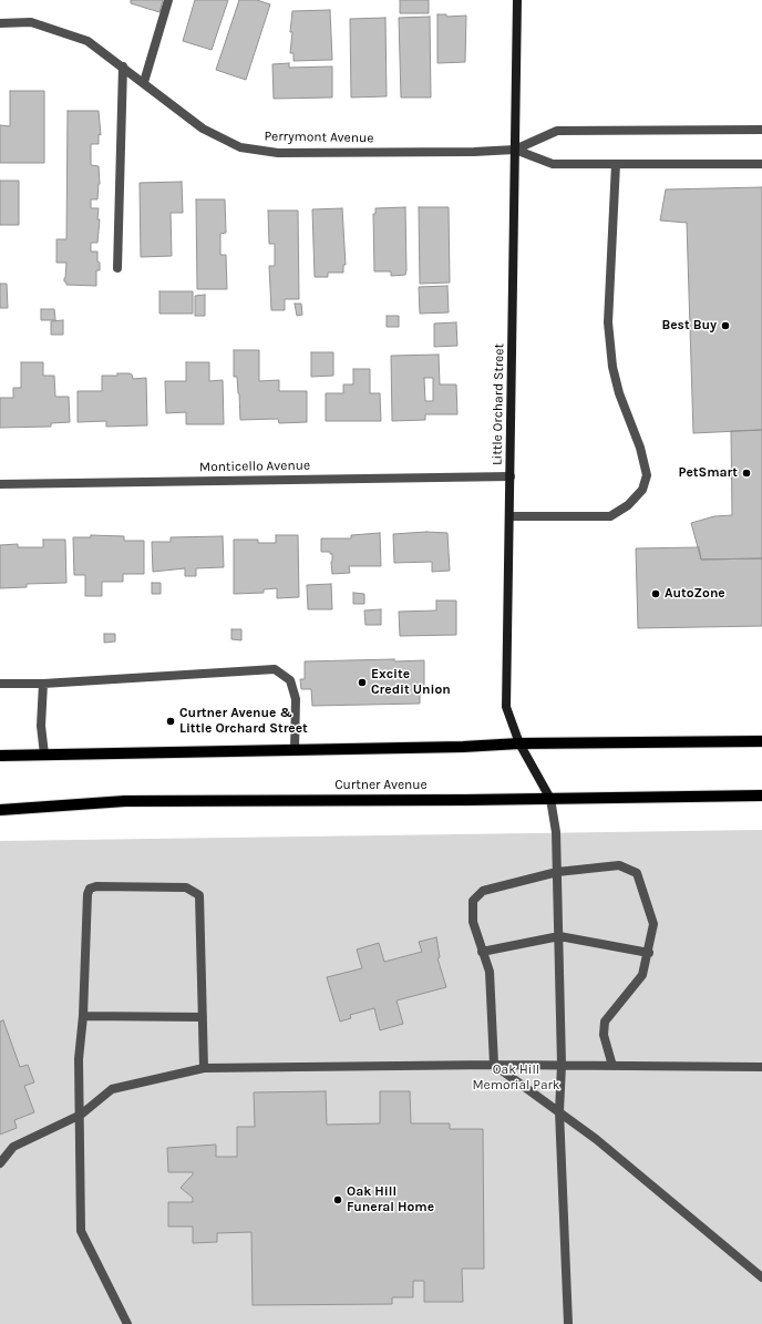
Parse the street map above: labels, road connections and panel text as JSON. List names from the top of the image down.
{
  "streets": {
    "main road": ["Curtner Avenue"],
    "street": ["Perrymont Avenue", "Little Orchard Street", "Monticello Avenue"]
  },
  "crossings": [
    ["Perrymont Avenue", "Little Orchard Street"],
    ["Little Orchard Street", "Monticello Avenue"],
    ["Little Orchard Street", "Curtner Avenue"]
  ],
  "parks": ["Oak Hill Memorial Park"],
  "places": [
    "Best Buy",
    "PetSmart",
    "AutoZone",
    "Excite Credit Union",
    "Curtner Avenue & Little Orchard Street",
    "Oak Hill Funeral Home"
  ]
}
